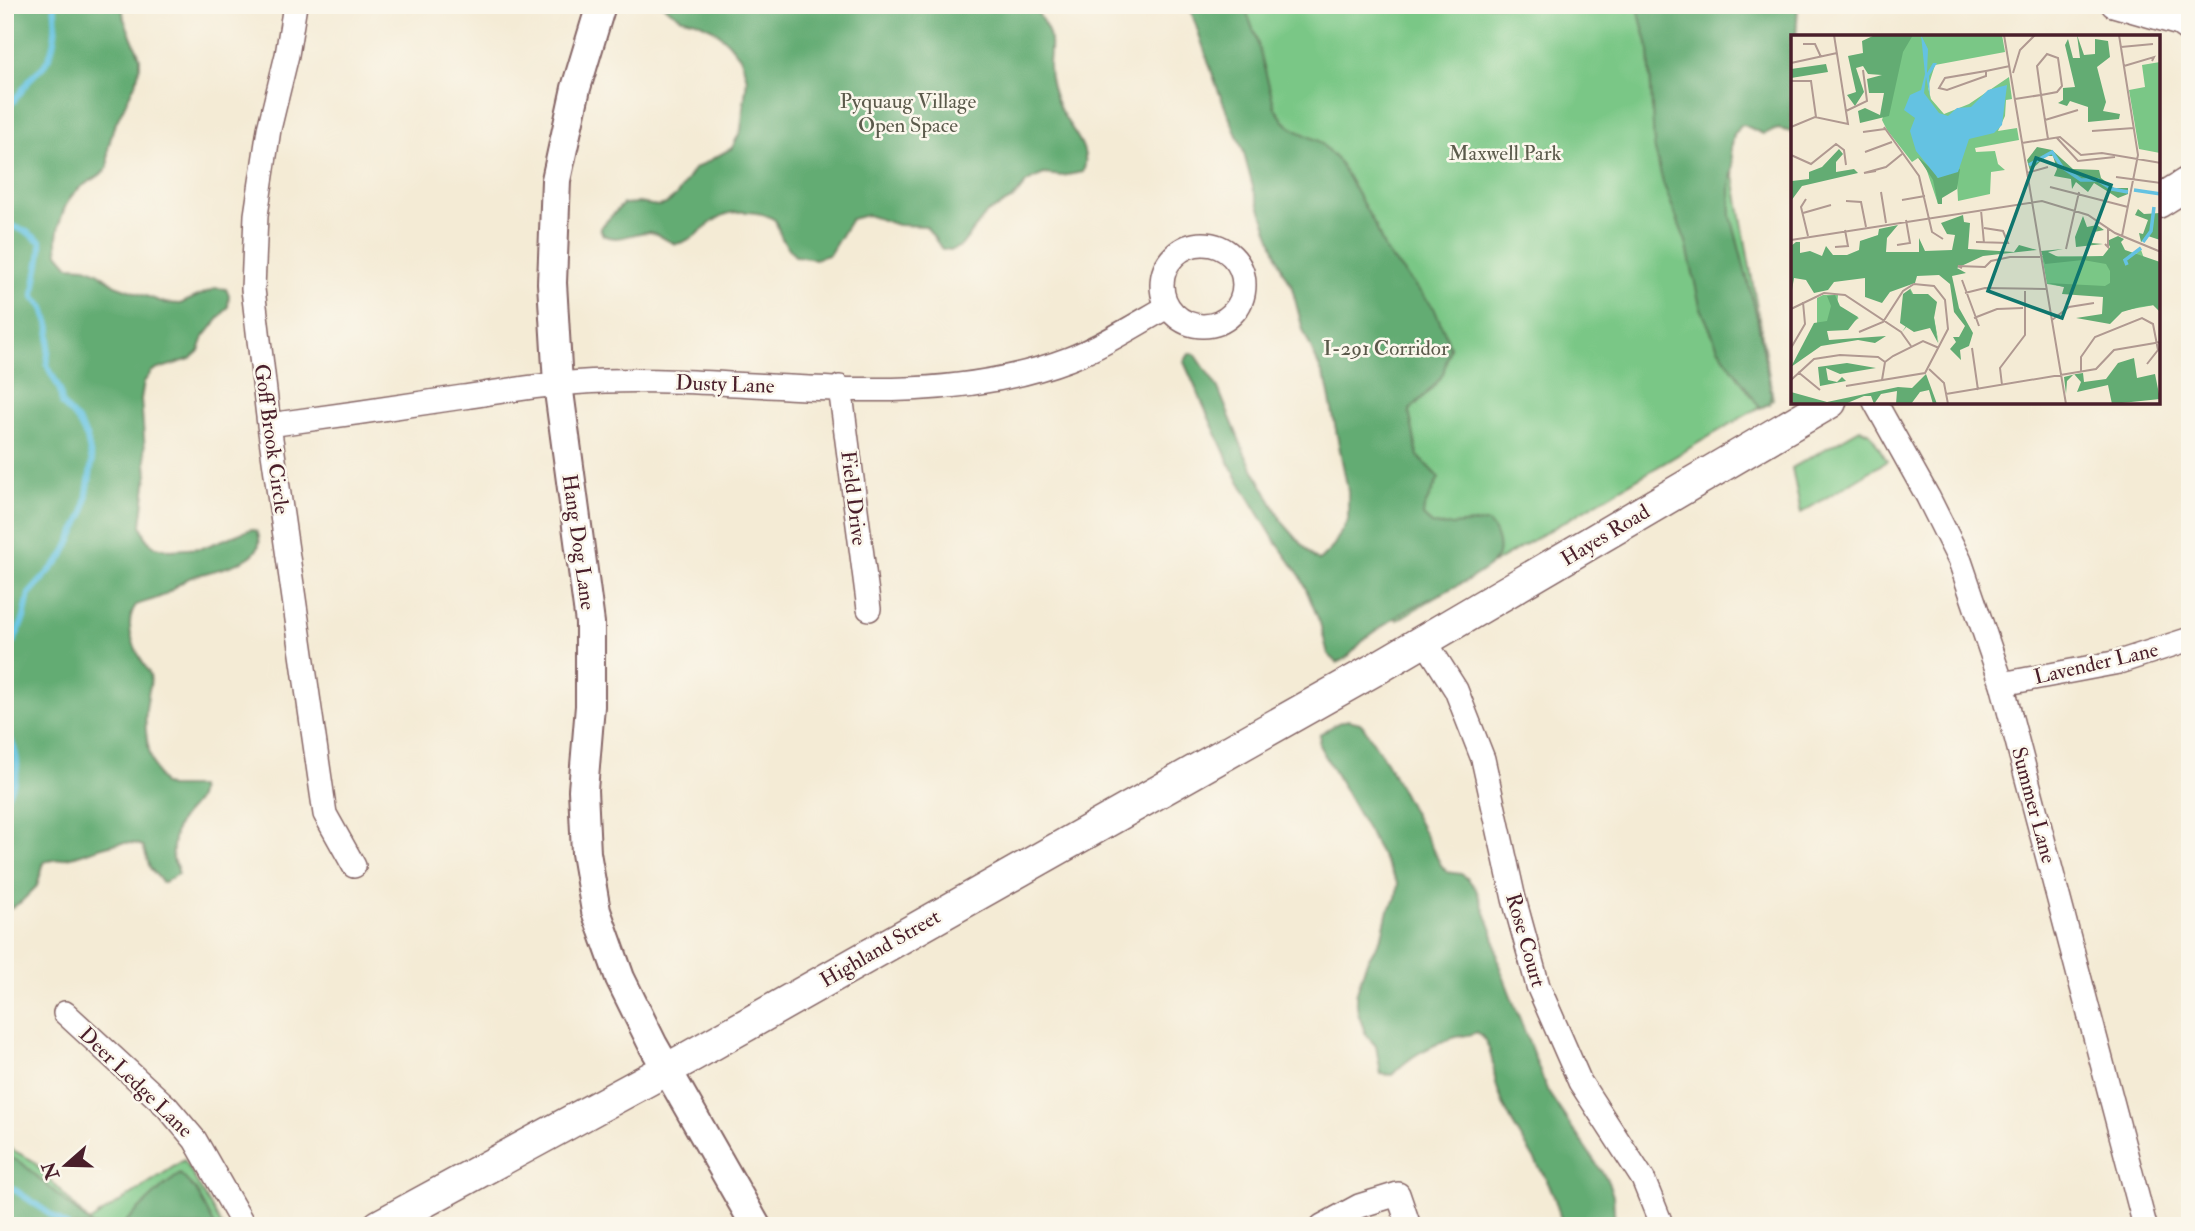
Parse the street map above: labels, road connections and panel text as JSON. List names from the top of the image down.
{
  "streets": {
    "main road": ["Hayes Road", "Highland Street"],
    "street": [
      "Dusty Lane",
      "Goff Brook Circle",
      "Field Drive",
      "Hang Dog Lane",
      "Lavender Lane",
      "Summer Lane",
      "Rose Court",
      "Deer Ledge Lane"
    ]
  },
  "crossings": [
    ["Dusty Lane", "Goff Brook Circle"],
    ["Dusty Lane", "Field Drive"],
    ["Dusty Lane", "Hang Dog Lane"],
    ["Hayes Road", "Rose Court"],
    ["Hayes Road", "Highland Street"],
    ["Hang Dog Lane", "Highland Street"],
    ["Lavender Lane", "Summer Lane"]
  ],
  "parks": ["Pyquaug Village Open Space", "Maxwell Park", "I-291 Corridor"],
  "north": "left"
}
